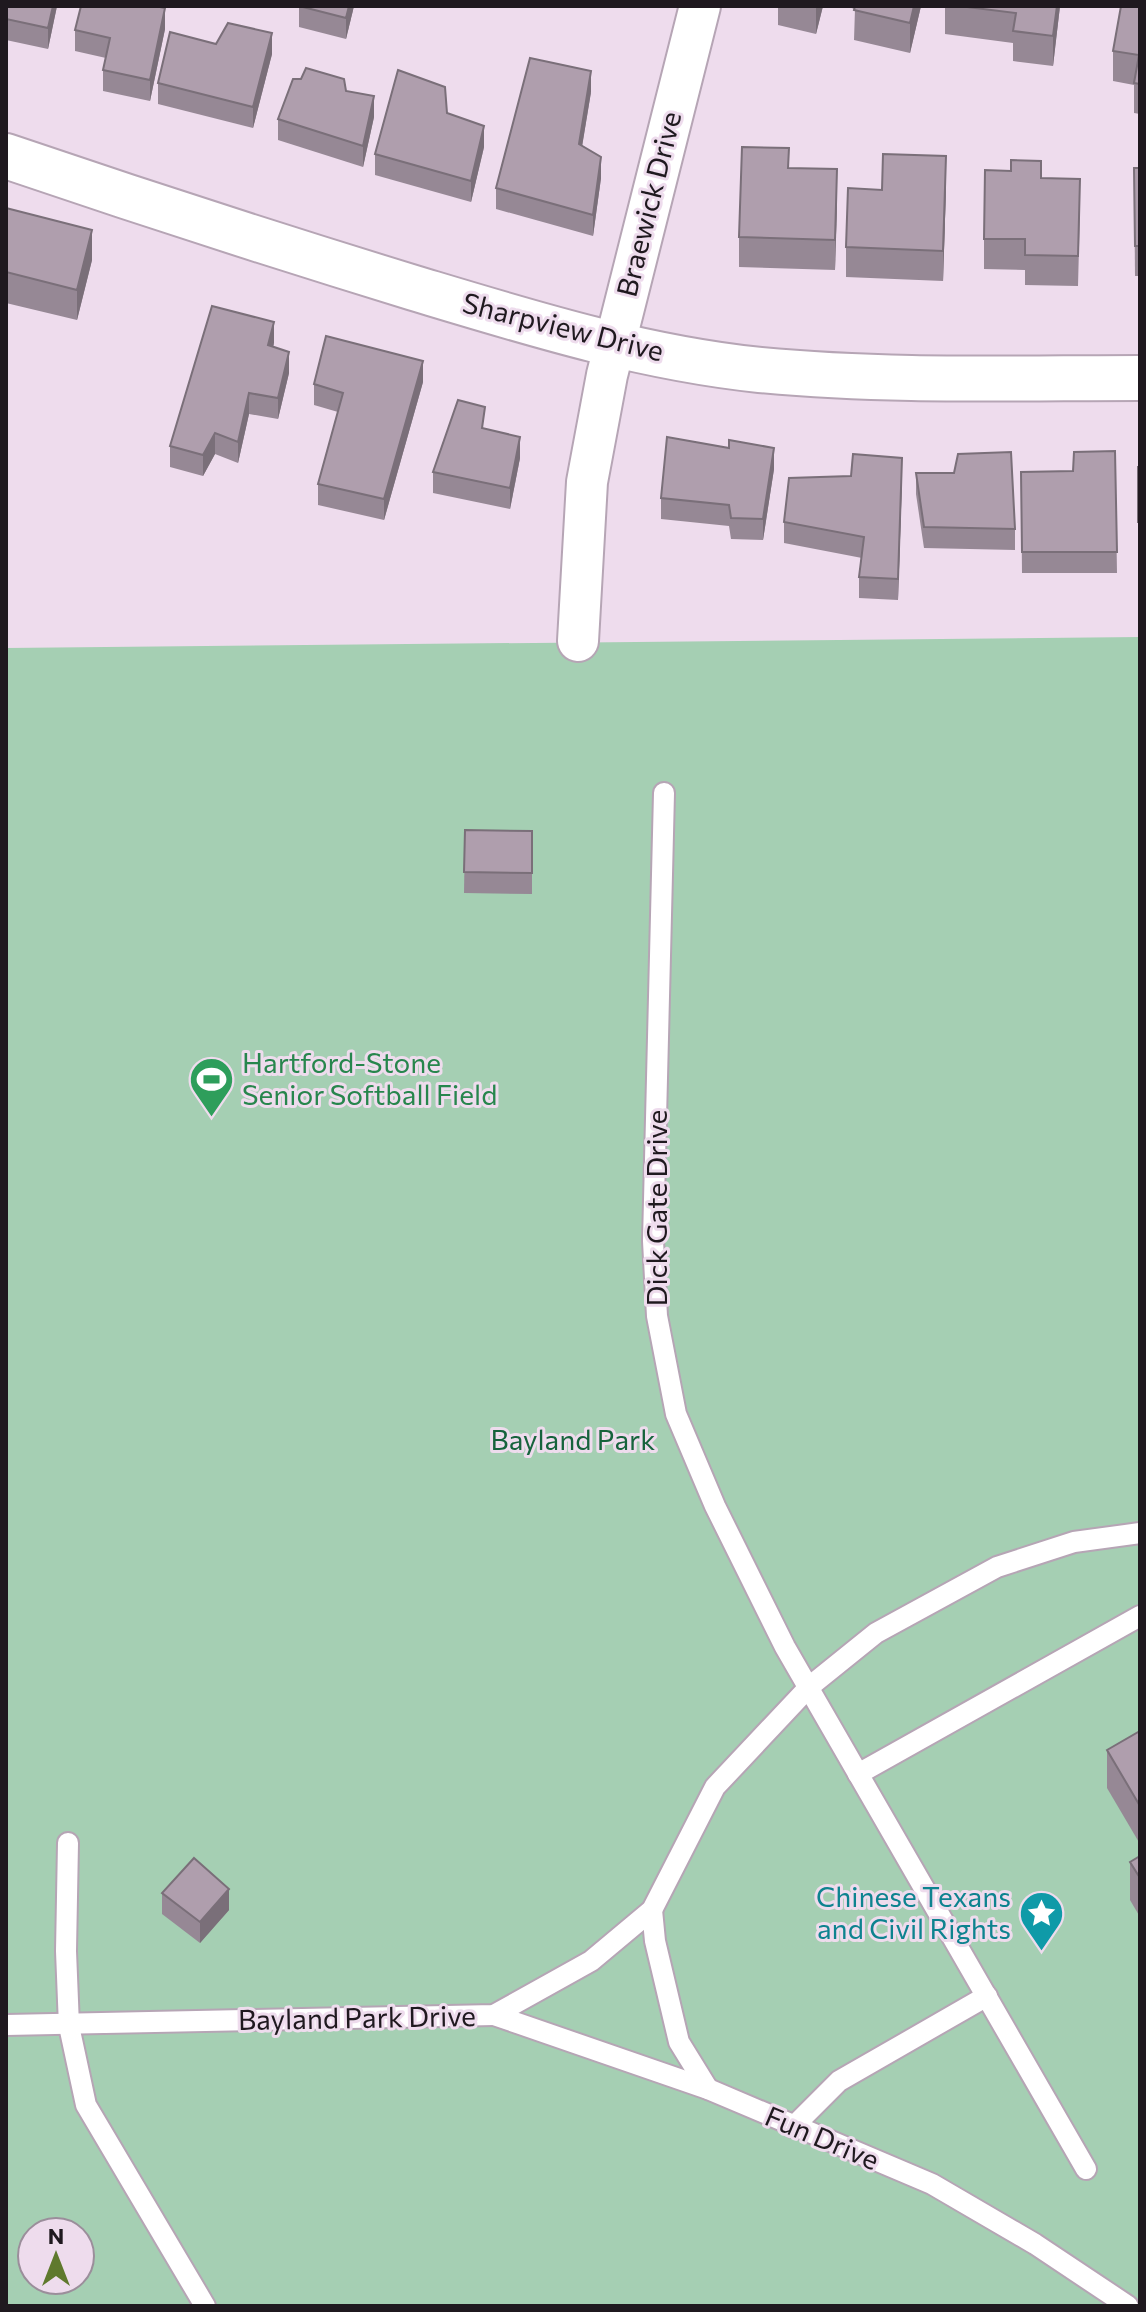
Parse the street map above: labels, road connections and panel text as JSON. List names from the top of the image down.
{
  "streets": {
    "street": ["Braewick Drive", "Sharpview Drive"],
    "lane": ["Dick Gate Drive", "Bayland Park Drive", "Fun Drive"]
  },
  "crossings": [
    ["Braewick Drive", "Sharpview Drive"],
    ["Dick Gate Drive", "Bayland Park Drive"],
    ["Bayland Park Drive", "Fun Drive"]
  ],
  "parks": ["Bayland Park"],
  "places": {
    "sports": ["Hartford-Stone Senior Softball Field"],
    "place": ["Chinese Texans and Civil Rights"]
  },
  "north": "top"
}
